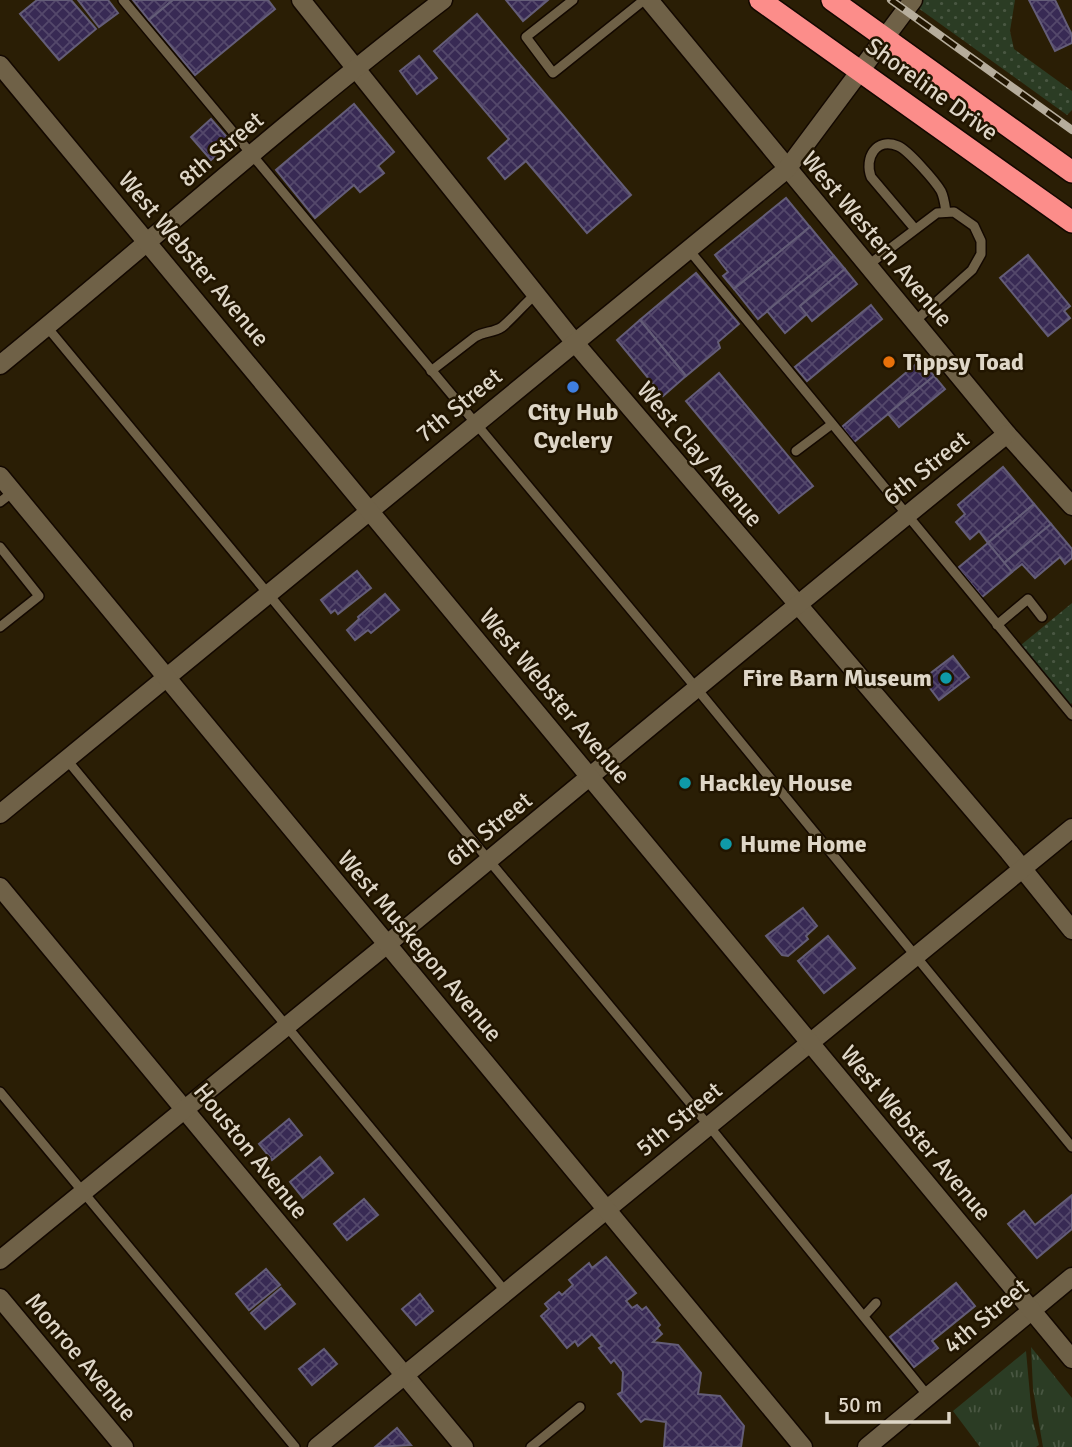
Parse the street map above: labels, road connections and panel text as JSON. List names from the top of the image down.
{
  "streets": {
    "highway": ["Shoreline Drive"],
    "street": [
      "8th Street",
      "West Western Avenue",
      "West Webster Avenue",
      "7th Street",
      "West Clay Avenue",
      "6th Street",
      "West Muskegon Avenue",
      "5th Street",
      "Houston Avenue",
      "4th Street",
      "Monroe Avenue"
    ]
  },
  "crossings": [
    ["Shoreline Drive", "7th Street"],
    ["8th Street", "West Webster Avenue"],
    ["8th Street", "West Clay Avenue"],
    ["West Western Avenue", "7th Street"],
    ["West Western Avenue", "6th Street"],
    ["West Webster Avenue", "7th Street"],
    ["West Webster Avenue", "6th Street"],
    ["West Webster Avenue", "5th Street"],
    ["West Webster Avenue", "4th Street"],
    ["7th Street", "West Clay Avenue"],
    ["7th Street", "West Muskegon Avenue"],
    ["West Clay Avenue", "6th Street"],
    ["West Clay Avenue", "5th Street"],
    ["6th Street", "West Muskegon Avenue"],
    ["6th Street", "Houston Avenue"],
    ["West Muskegon Avenue", "5th Street"],
    ["5th Street", "Houston Avenue"]
  ],
  "places": [
    "Tippsy Toad",
    "City Hub Cyclery",
    "Fire Barn Museum",
    "Hackley House",
    "Hume Home"
  ],
  "scale_bar": "50 m"
}
